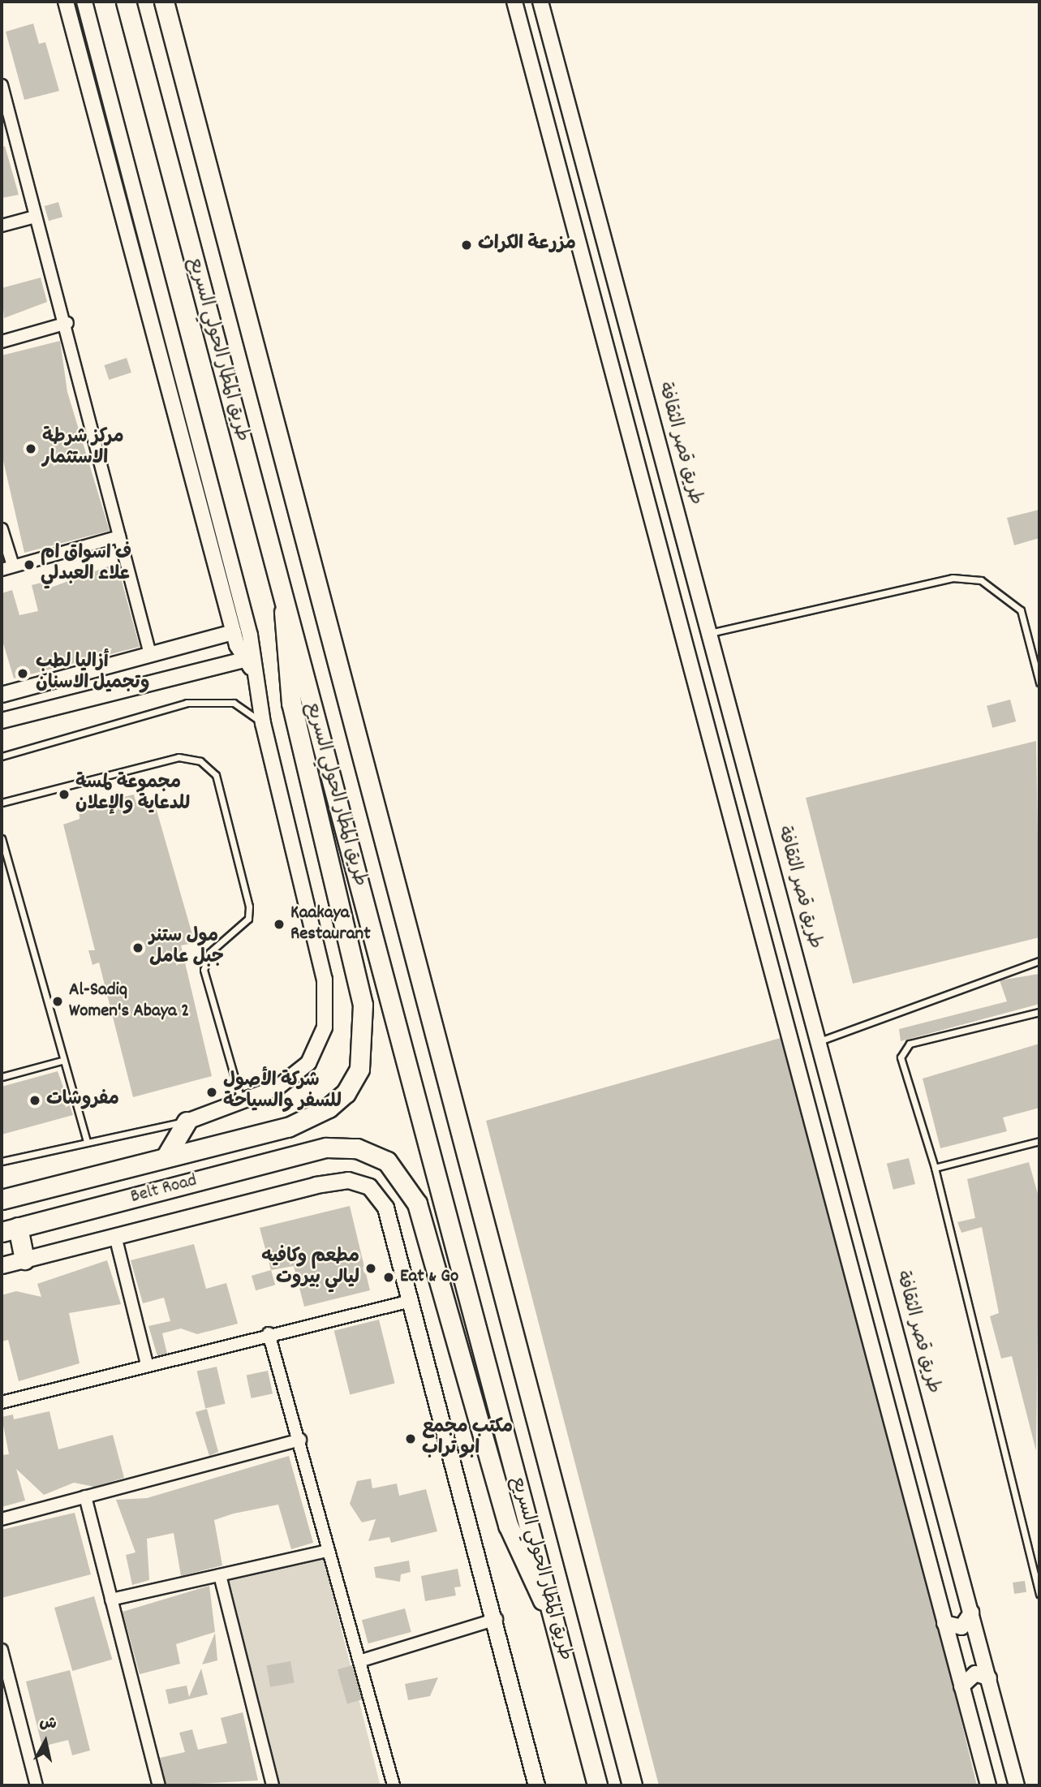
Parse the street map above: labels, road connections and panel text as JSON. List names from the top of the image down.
{
  "streets": {
    "main road": ["طريق المطار الحولي السريع", "Belt Road"],
    "street": ["طريق قصر الثقافة"]
  },
  "crossings": [
    ["طريق المطار الحولي السريع", "Belt Road"]
  ],
  "places": [
    "مزرعة الكراث",
    "مركز شرطة الاستثمار",
    "ف اسواق ام علاء العبدلي",
    "أزاليا لطب وتجميل الاسنان",
    "مجموعة لمسة للدعاية والإعلان",
    "Kaakaya Restaurant",
    "مول ستنر جبل عامل",
    "Al-Sadiq Women's Abaya 2",
    "شركة الأصول للسفر والسياحة",
    "مفروشات",
    "مطعم وكافيه ليالي بيروت",
    "Eat & Go",
    "مكتب مجمع ابو تراب"
  ],
  "north": "top"
}
